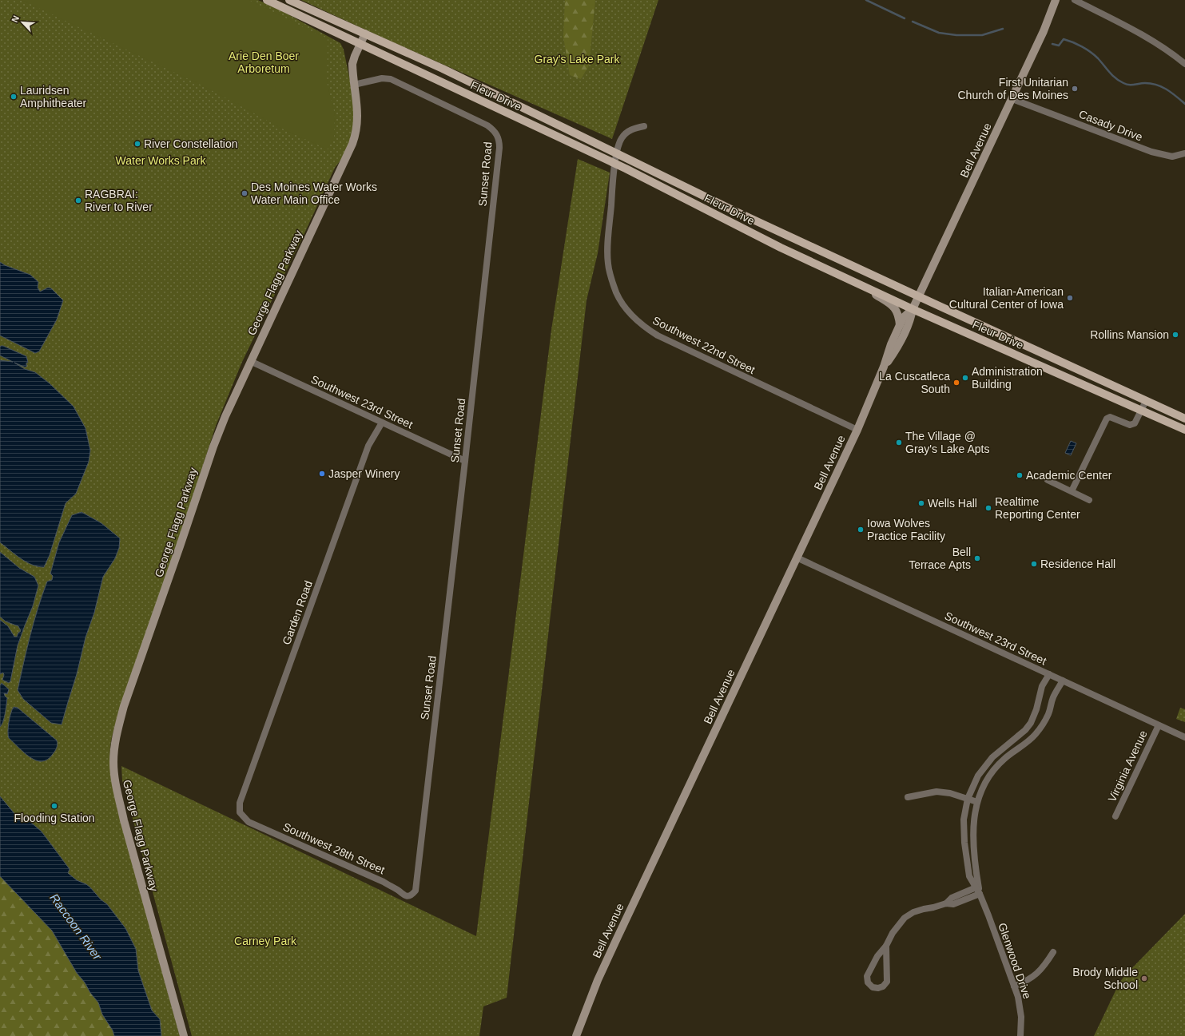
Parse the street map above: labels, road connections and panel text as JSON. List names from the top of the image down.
{
  "streets": {
    "main road": ["Fleur Drive"],
    "street": [
      "Casady Drive",
      "Bell Avenue",
      "Sunset Road",
      "George Flagg Parkway",
      "Southwest 22nd Street",
      "Southwest 23rd Street",
      "Garden Road",
      "Virginia Avenue",
      "Southwest 28th Street",
      "Glenwood Drive"
    ]
  },
  "crossings": [
    ["Fleur Drive", "Bell Avenue"],
    ["Fleur Drive", "George Flagg Parkway"],
    ["Casady Drive", "Bell Avenue"],
    ["Bell Avenue", "Southwest 22nd Street"],
    ["Bell Avenue", "Southwest 23rd Street"],
    ["Sunset Road", "George Flagg Parkway"],
    ["Sunset Road", "Southwest 23rd Street"],
    ["Sunset Road", "Southwest 28th Street"],
    ["George Flagg Parkway", "Southwest 23rd Street"],
    ["Southwest 23rd Street", "Garden Road"],
    ["Southwest 23rd Street", "Virginia Avenue"],
    ["Southwest 23rd Street", "Glenwood Drive"],
    ["Garden Road", "Southwest 28th Street"]
  ],
  "water": ["Raccoon River"],
  "parks": [
    "Arie Den Boer Arboretum",
    "Gray's Lake Park",
    "Water Works Park",
    "Carney Park"
  ],
  "places": [
    "First Unitarian Church of Des Moines",
    "Lauridsen Amphitheater",
    "River Constellation",
    "Des Moines Water Works Water Main Office",
    "RAGBRAI: River to River",
    "Italian-American Cultural Center of Iowa",
    "Rollins Mansion",
    "Administration Building",
    "La Cuscatleca South",
    "The Village @ Gray's Lake Apts",
    "Jasper Winery",
    "Academic Center",
    "Wells Hall",
    "Realtime Reporting Center",
    "Iowa Wolves Practice Facility",
    "Bell Terrace Apts",
    "Residence Hall",
    "Flooding Station",
    "Brody Middle School"
  ],
  "north": "top left"
}
